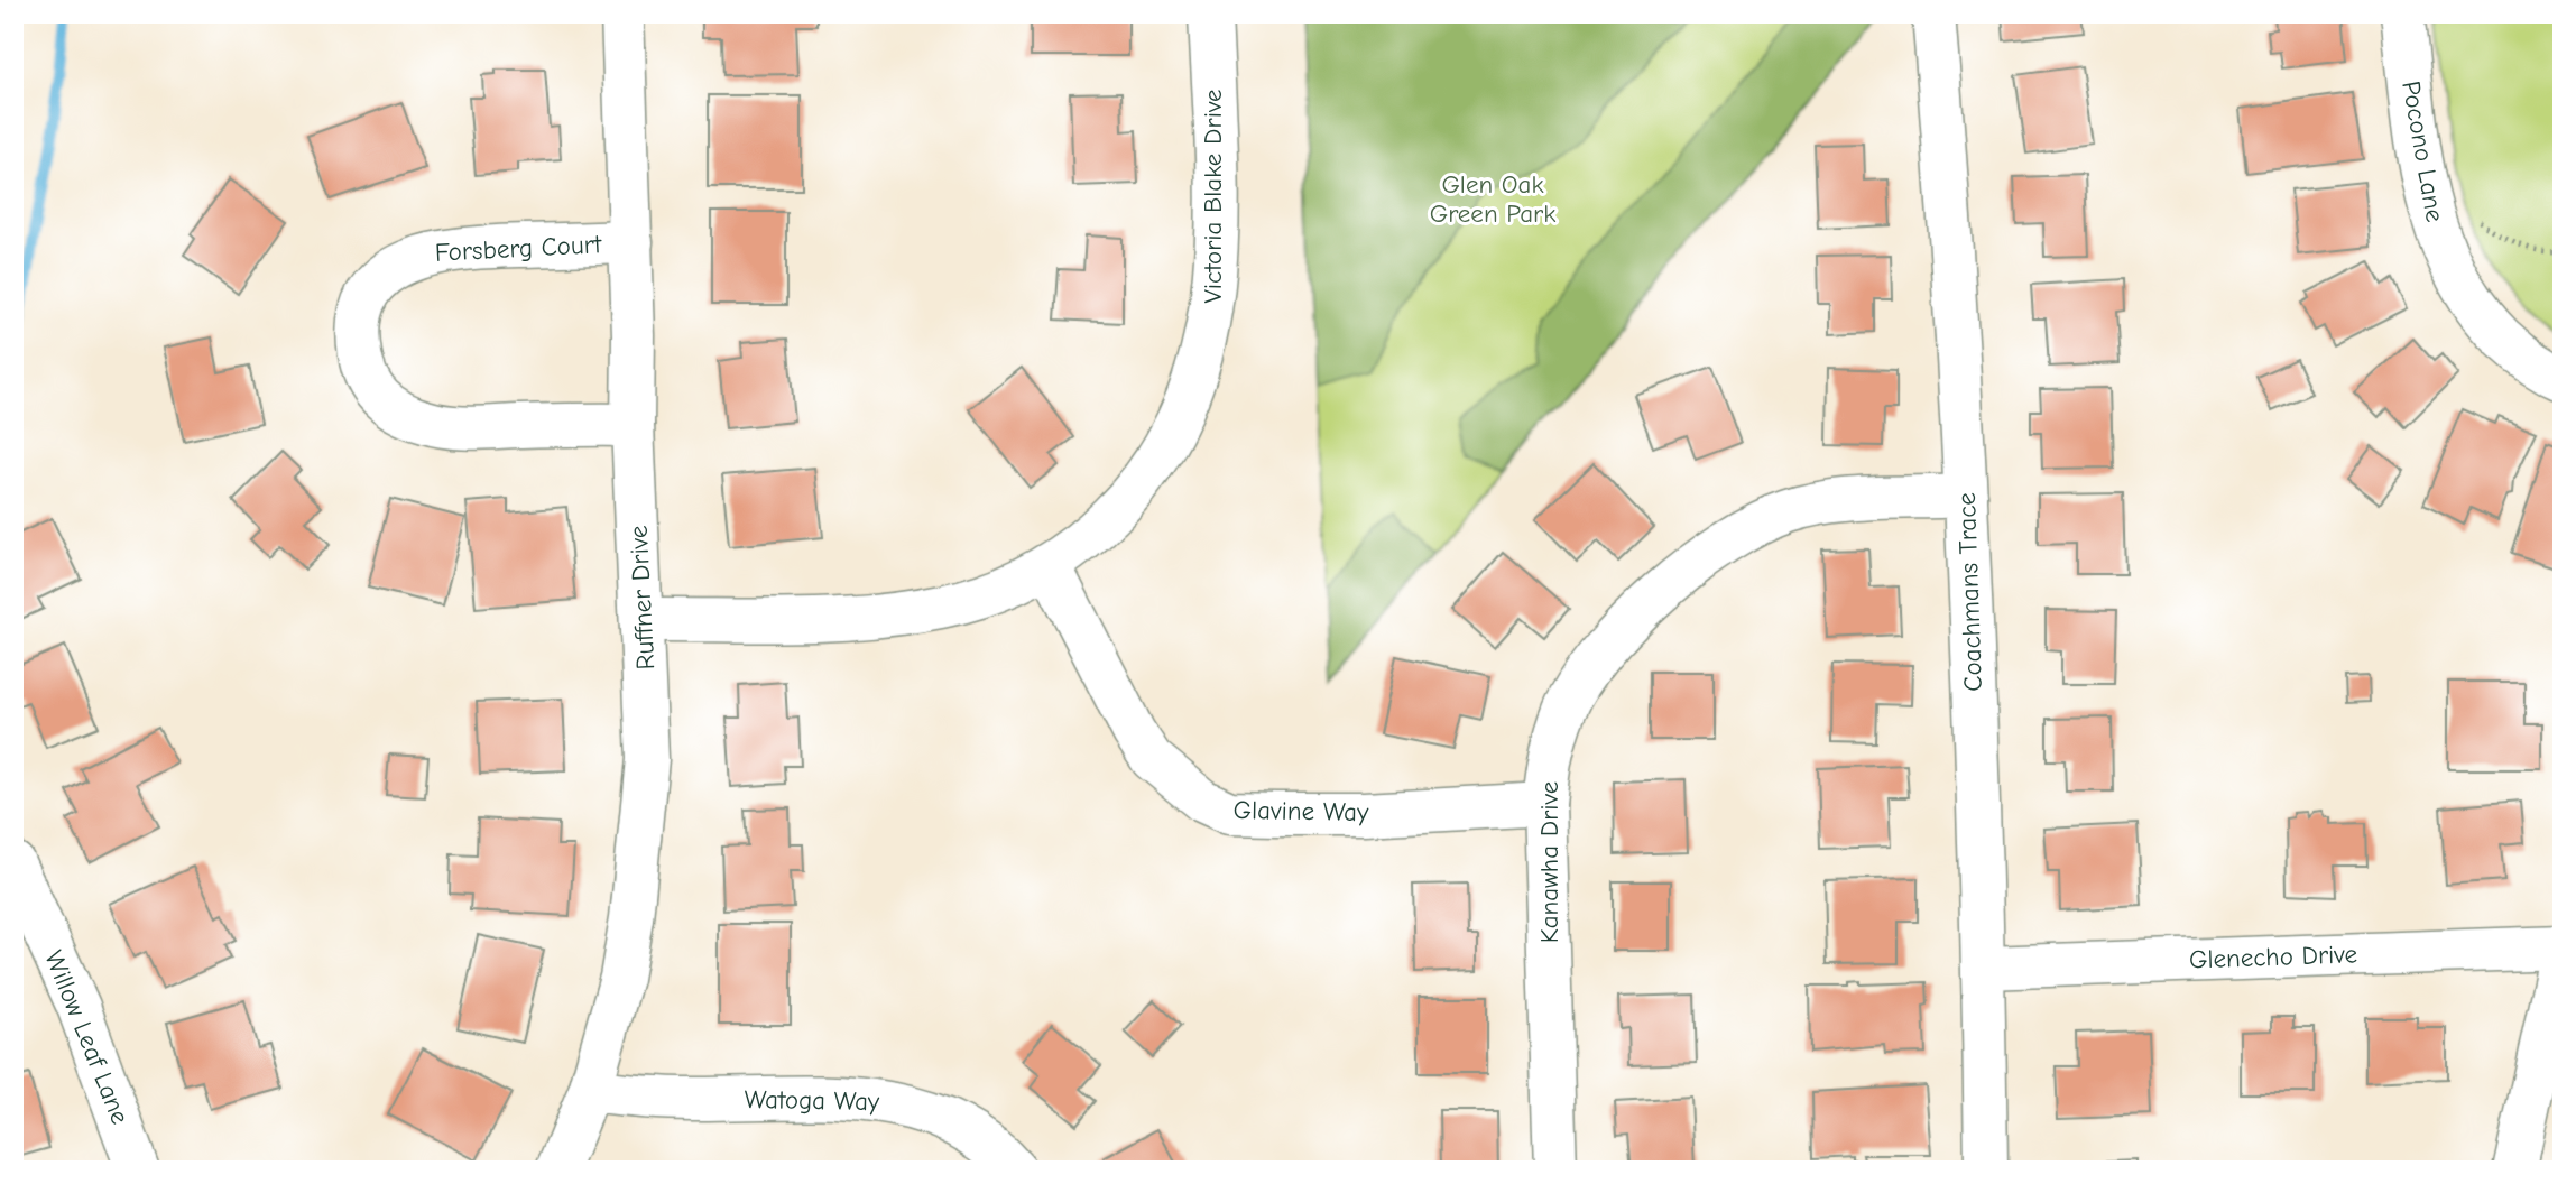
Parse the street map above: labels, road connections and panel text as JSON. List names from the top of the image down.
{
  "streets": {
    "street": [
      "Pocono Lane",
      "Victoria Blake Drive",
      "Forsberg Court",
      "Coachmans Trace",
      "Ruffner Drive",
      "Glavine Way",
      "Kanawha Drive",
      "Glenecho Drive",
      "Willow Leaf Lane",
      "Watoga Way"
    ]
  },
  "crossings": [
    ["Victoria Blake Drive", "Ruffner Drive"],
    ["Victoria Blake Drive", "Glavine Way"],
    ["Forsberg Court", "Ruffner Drive"],
    ["Coachmans Trace", "Kanawha Drive"],
    ["Coachmans Trace", "Glenecho Drive"],
    ["Ruffner Drive", "Watoga Way"],
    ["Glavine Way", "Kanawha Drive"]
  ],
  "parks": ["Glen Oak Green Park"]
}
